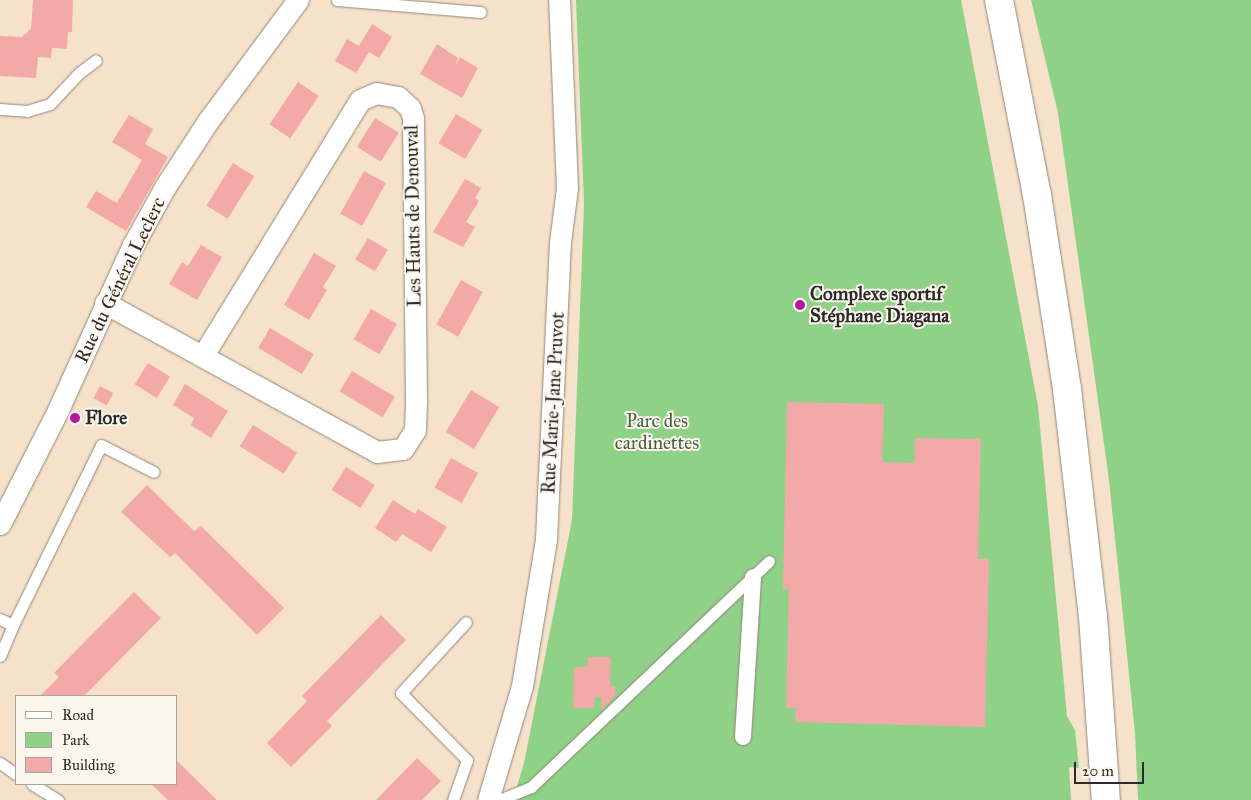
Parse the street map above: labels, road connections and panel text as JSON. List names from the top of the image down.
{
  "streets": {
    "street": ["Les Hauts de Denouval", "Rue du Général Leclerc", "Rue Marie-Jane Pruvot"]
  },
  "crossings": [
    ["Les Hauts de Denouval", "Rue du Général Leclerc"]
  ],
  "parks": ["Parc des cardinettes"],
  "places": ["Complexe sportif Stéphane Diagana", "Flore"],
  "legend": ["Road", "Park", "Building"],
  "scale_bar": "20 m"
}
